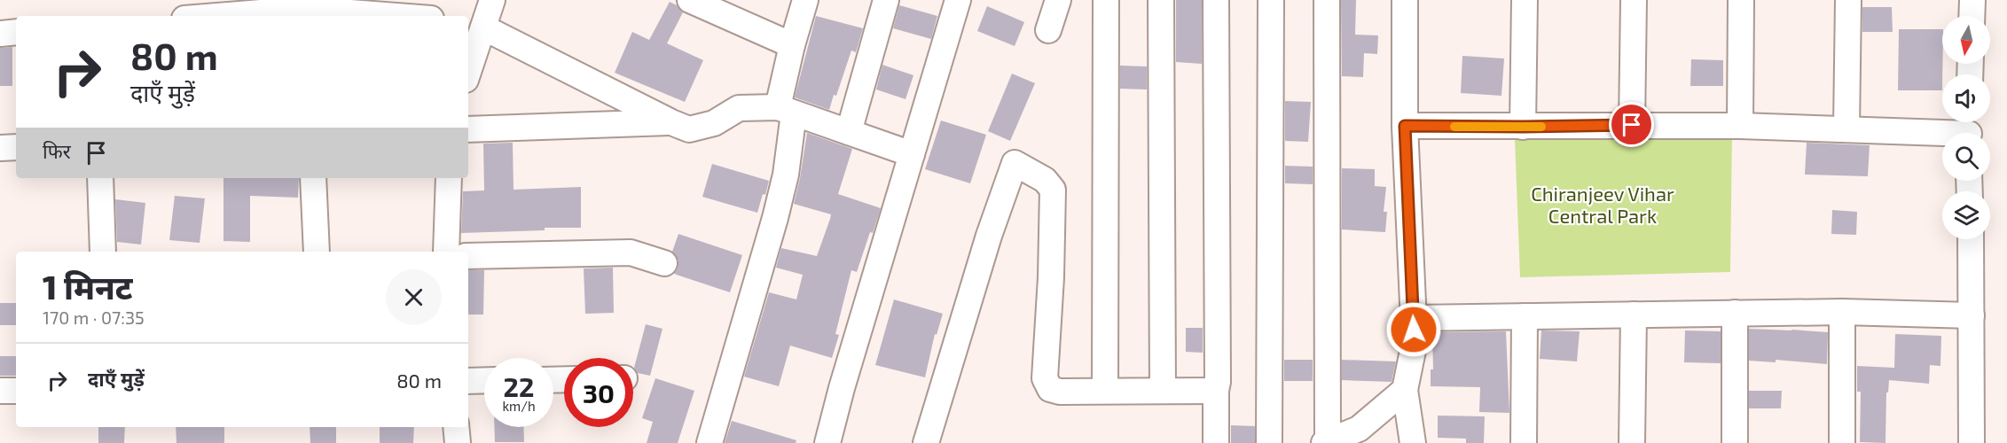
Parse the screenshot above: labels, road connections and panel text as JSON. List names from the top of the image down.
{
  "parks": ["Chiranjeev Vihar Central Park"],
  "north": "bottom",
  "page": {
    "turn": ["80 m", "दाएँ मुड़ें"],
    "then": "फिर",
    "heading": ["1 मिनट", "170 m · 07:35"],
    "list": [
      {
        "name": "दाएँ मुड़ें",
        "value": "80 m"
      }
    ],
    "speed": "22 km/h",
    "limit": "30"
  }
}
